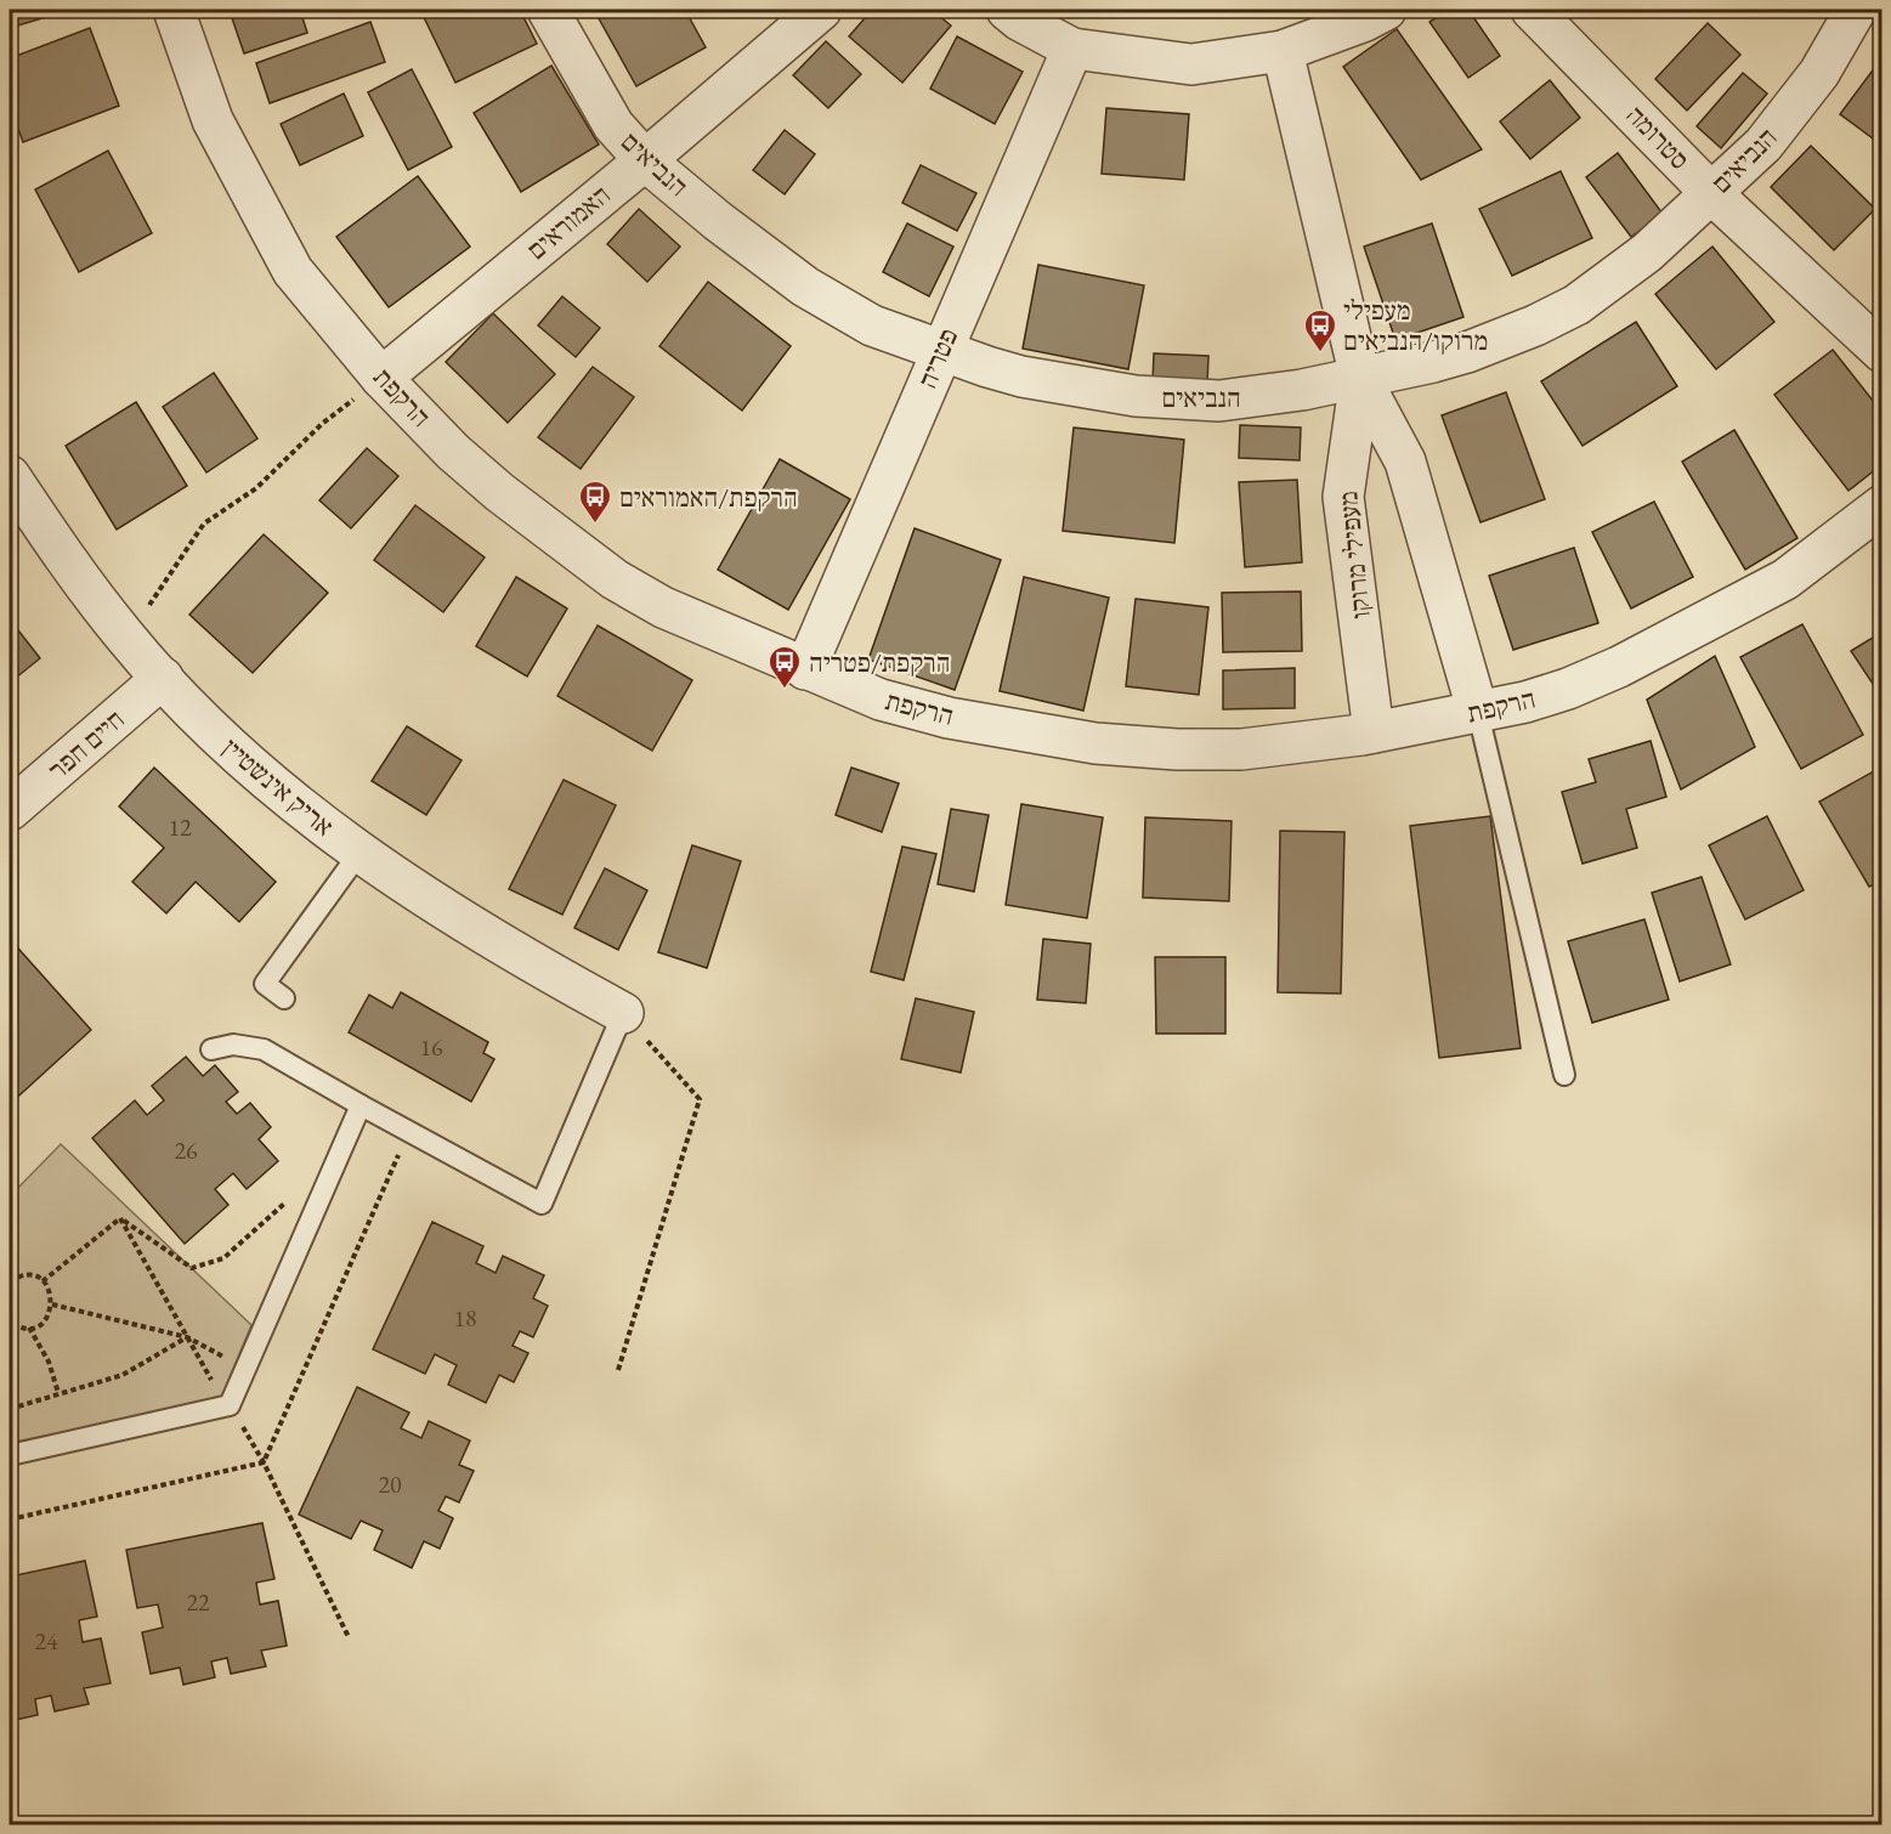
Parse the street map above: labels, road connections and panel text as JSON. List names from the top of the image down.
{
  "streets": {
    "street": [
      "סטרומה",
      "הנביאים",
      "האמוראים",
      "פטריה",
      "הרקפת",
      "מעפילי מרוקו",
      "חיים חפר",
      "אריק אינשטיין"
    ]
  },
  "crossings": [
    ["סטרומה", "הנביאים"],
    ["הנביאים", "האמוראים"],
    ["הנביאים", "פטריה"],
    ["הנביאים", "מעפילי מרוקו"],
    ["האמוראים", "הרקפת"],
    ["פטריה", "הרקפת"],
    ["הרקפת", "מעפילי מרוקו"],
    ["חיים חפר", "אריק אינשטיין"]
  ],
  "places": {
    "bus stop": ["מעפילי מרוקו/הנביאים", "הרקפת/האמוראים", "הרקפת/פטריה"]
  },
  "house_numbers": [
    "12",
    "16",
    "26",
    "18",
    "20",
    "22",
    "24"
  ]
}
